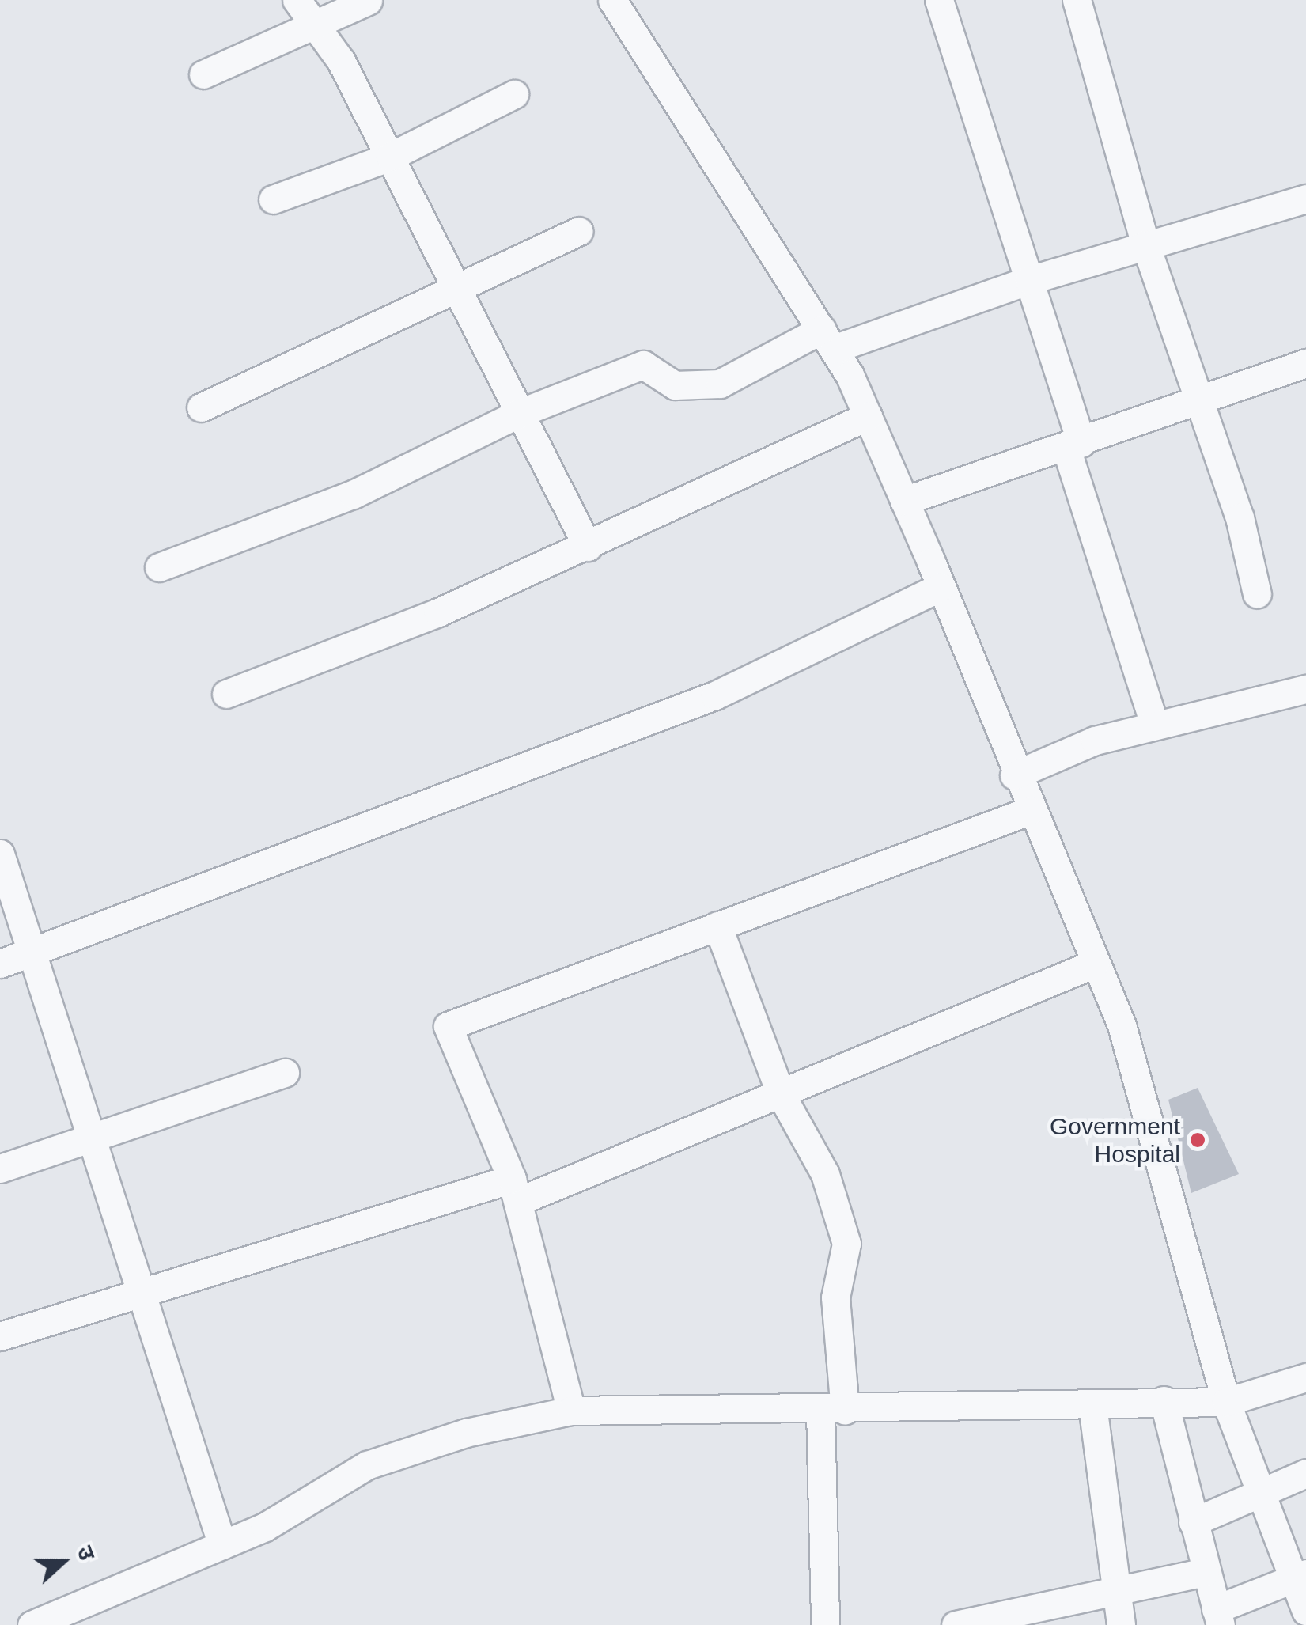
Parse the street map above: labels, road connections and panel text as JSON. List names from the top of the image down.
{
  "places": ["Government Hospital"],
  "north": "right"
}
